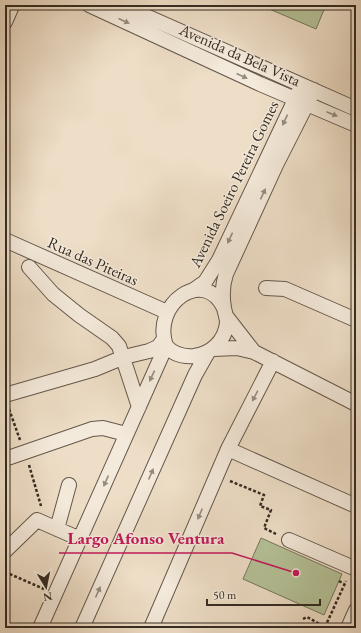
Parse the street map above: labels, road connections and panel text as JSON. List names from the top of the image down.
{
  "streets": {
    "street": ["Avenida da Bela Vista", "Avenida Soeiro Pereira Gomes", "Rua das Piteiras"]
  },
  "crossings": [
    ["Avenida da Bela Vista", "Avenida Soeiro Pereira Gomes"],
    ["Avenida Soeiro Pereira Gomes", "Rua das Piteiras"]
  ],
  "places": ["Largo Afonso Ventura"],
  "scale_bar": "50 m",
  "north": "bottom"
}
